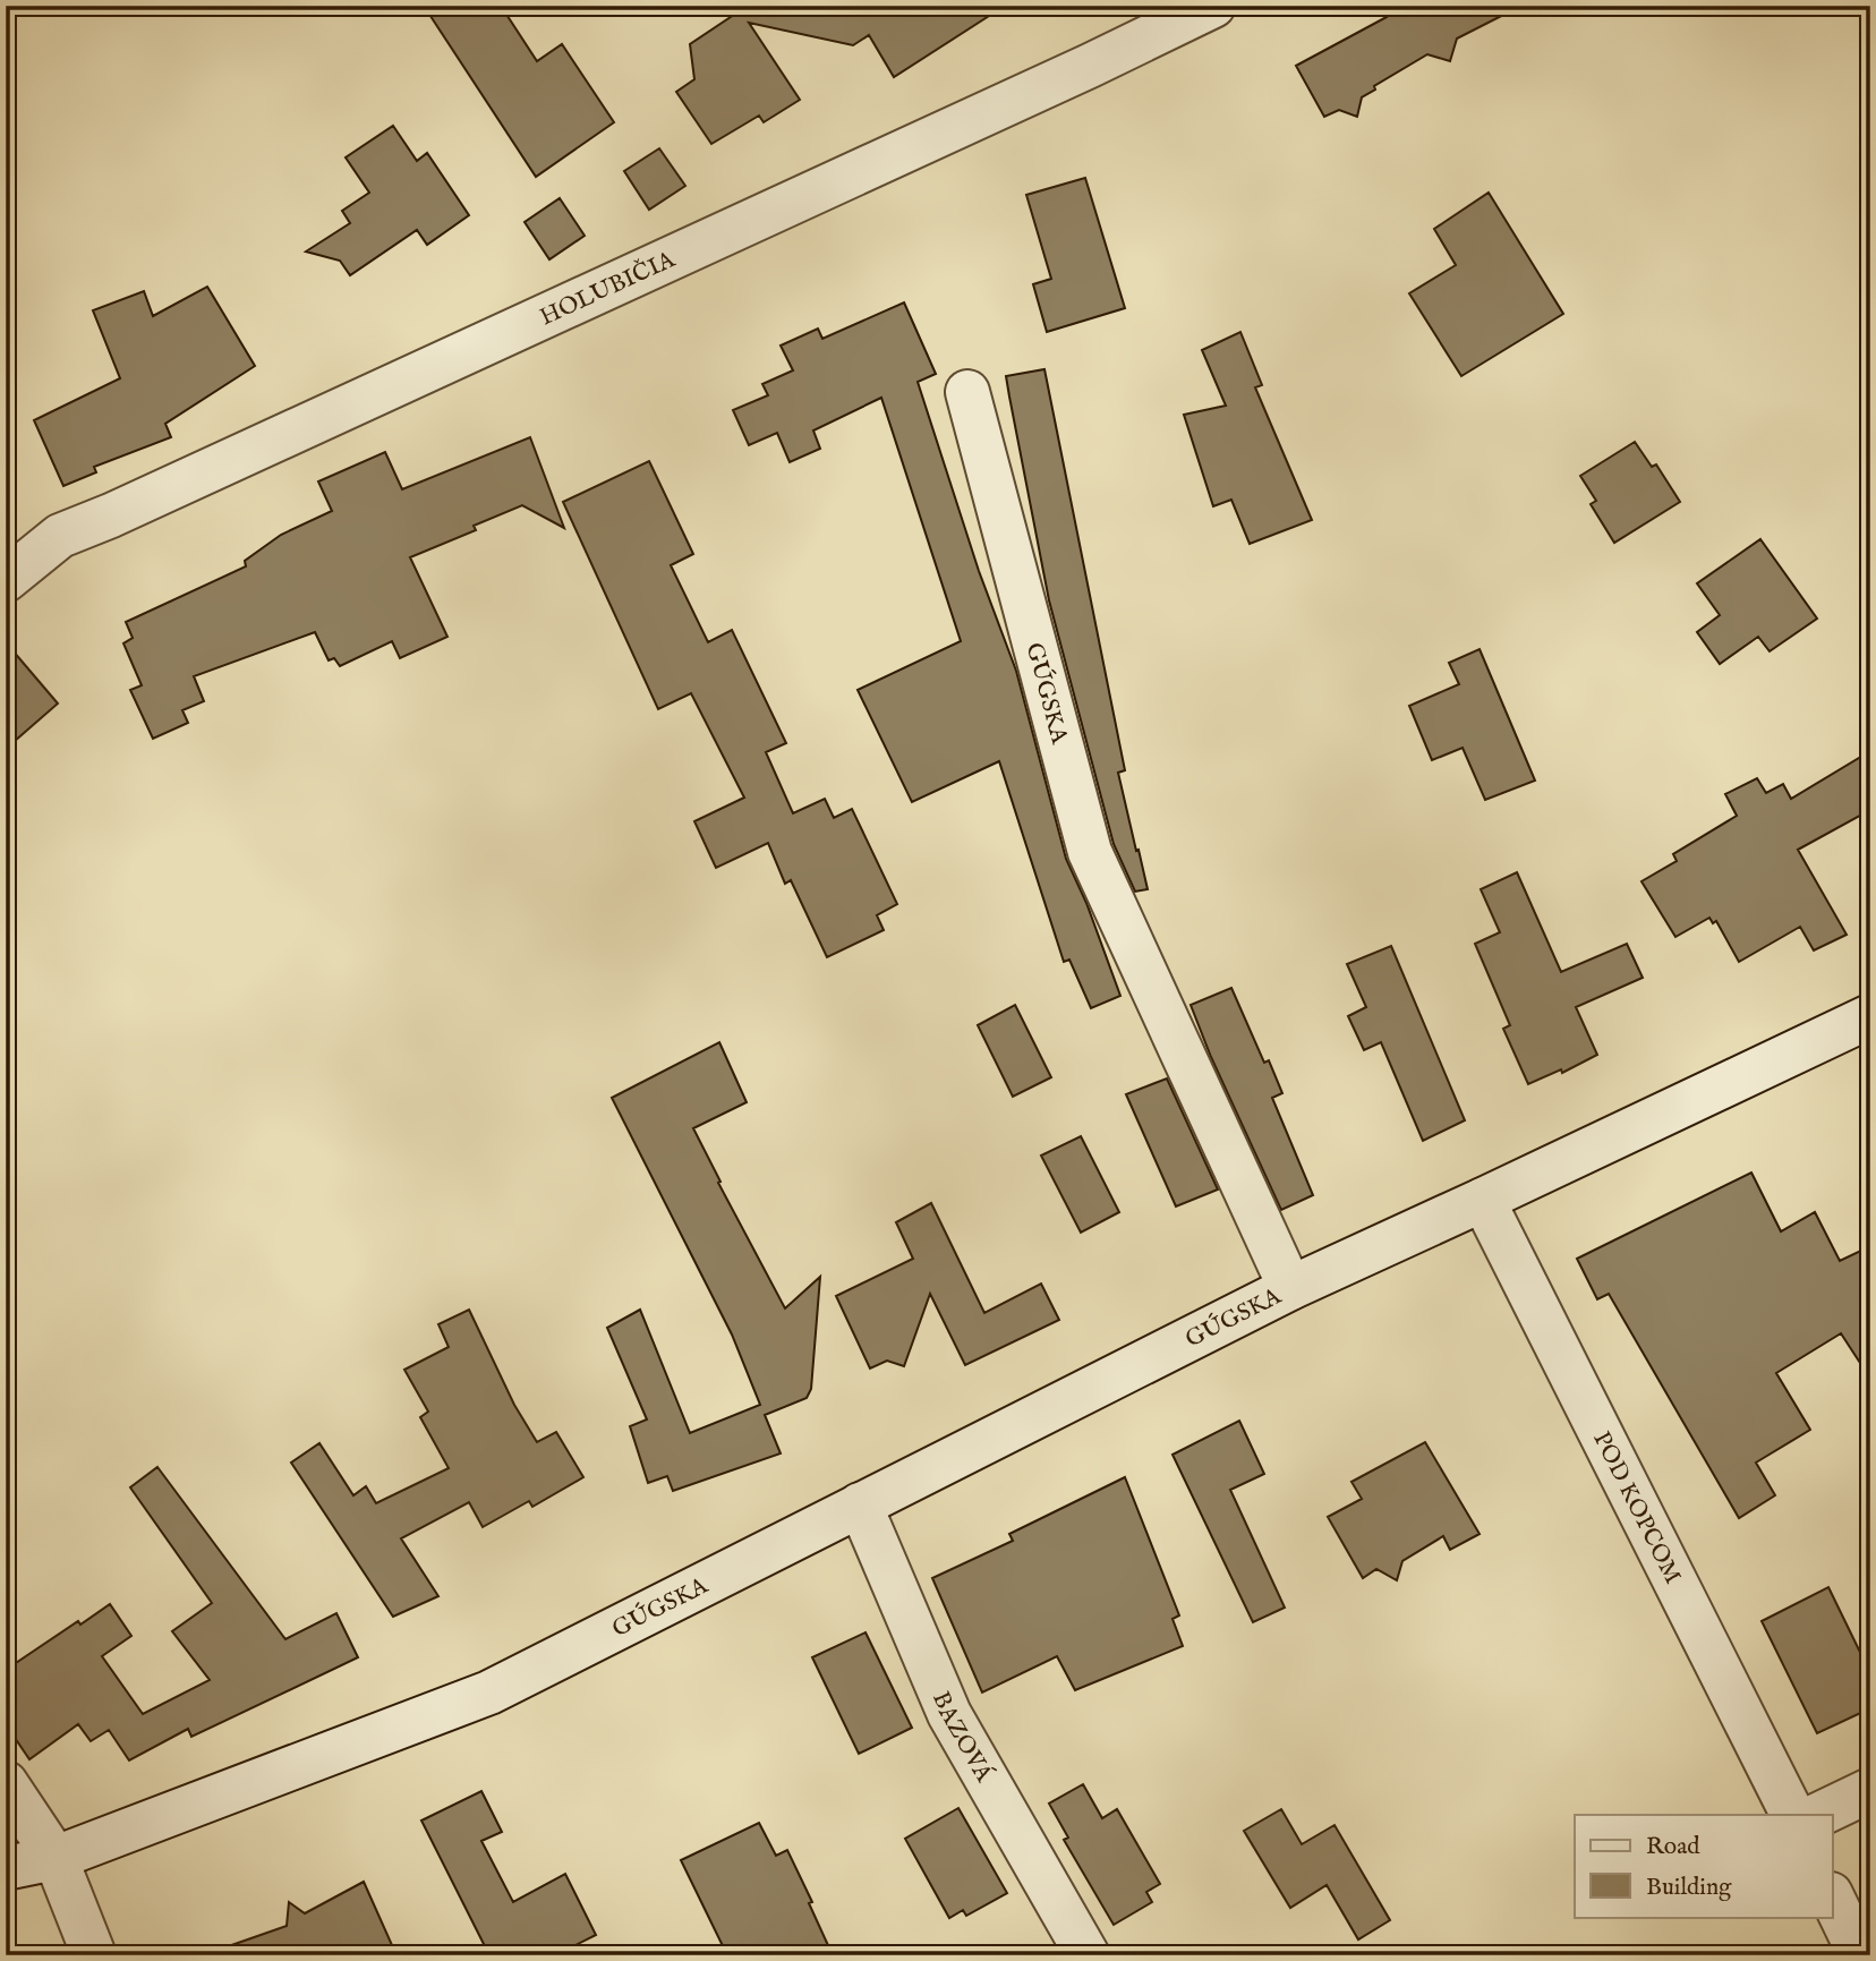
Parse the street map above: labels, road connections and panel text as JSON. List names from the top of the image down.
{
  "streets": {
    "street": [
      "HOLUBIČIA",
      "GÚGSKA",
      "POD KOPCOM",
      "BAZOVÁ"
    ]
  },
  "crossings": [
    ["GÚGSKA", "POD KOPCOM"],
    ["GÚGSKA", "BAZOVÁ"]
  ],
  "legend": ["Road", "Building"]
}
